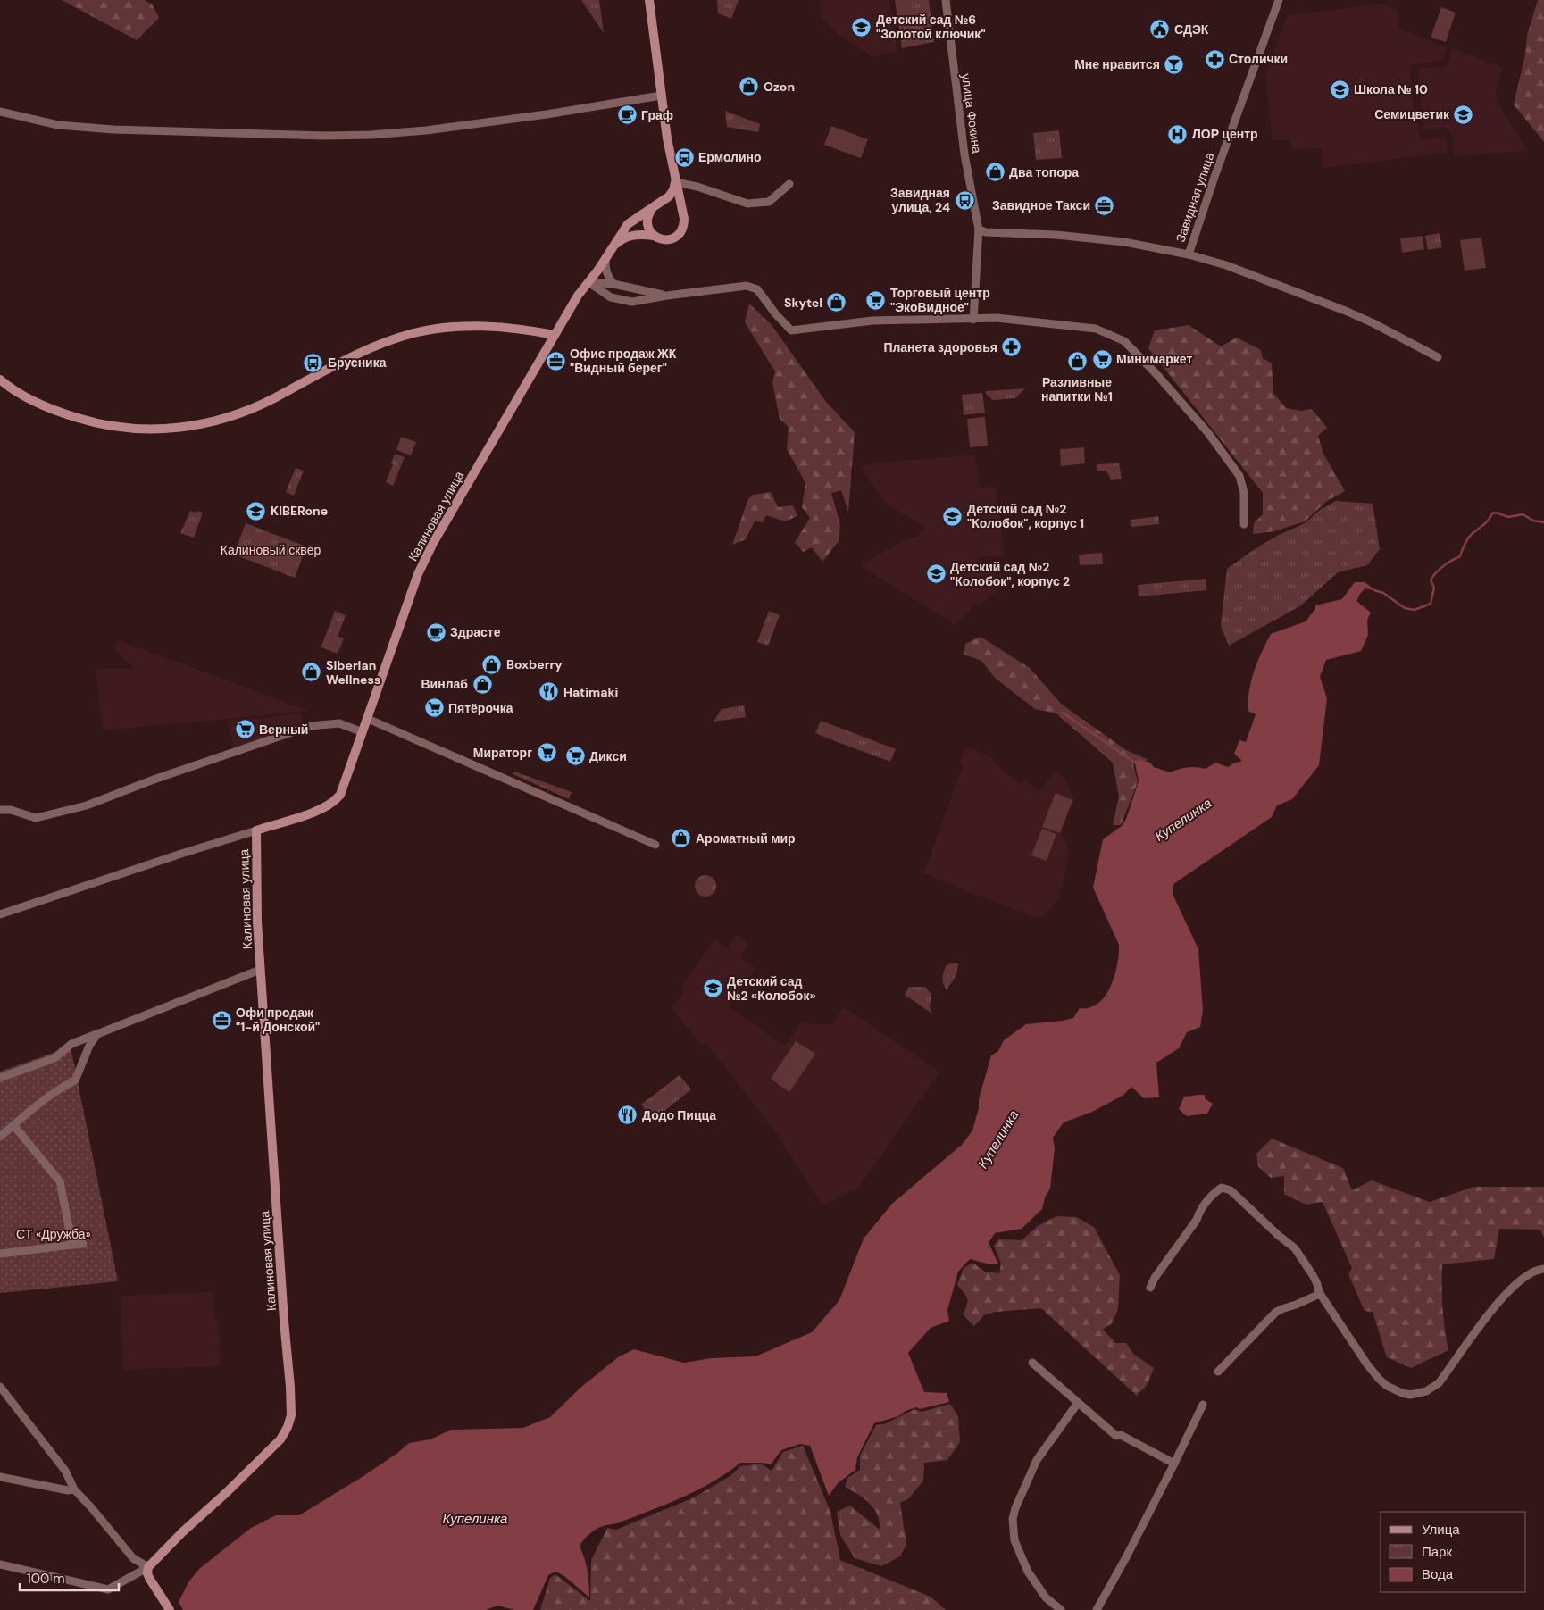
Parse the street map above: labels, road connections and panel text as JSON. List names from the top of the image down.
{
  "streets": {
    "street": ["улица Фокина", "Завидная улица", "Калиновая улица"]
  },
  "crossings": [
    ["улица Фокина", "Завидная улица"]
  ],
  "water": ["Купелинка"],
  "parks": ["Калиновый сквер", "СТ «Дружба»"],
  "places": {
    "school or university": [
      "Детский сад №6 \"Золотой ключик\"",
      "Школа № 10",
      "Семицветик",
      "KIBERone",
      "Детский сад №2 \"Колобок\", корпус 1",
      "Детский сад №2 \"Колобок\", корпус 2",
      "Детский сад №2 «Колобок»"
    ],
    "public building": ["СДЭК"],
    "pharmacy": ["Столички", "Планета здоровья"],
    "bar": ["Мне нравится"],
    "shop": [
      "Ozon",
      "Два топора",
      "Skytel",
      "Разливные напитки №1",
      "Boxberry",
      "Siberian Wellness",
      "Винлаб",
      "Ароматный мир"
    ],
    "cafe": ["Граф", "Здрасте"],
    "hospital": ["ЛОР центр"],
    "bus stop": ["Ермолино", "Завидная улица, 24", "Брусника"],
    "office": ["Завидное Такси", "Офис продаж ЖК \"Видный берег\"", "Офи продаж \"1-й Донской\""],
    "supermarket": [
      "Торговый центр \"ЭкоВидное\"",
      "Минимаркет",
      "Пятёрочка",
      "Верный",
      "Мираторг",
      "Дикси"
    ],
    "restaurant": ["Hatimaki", "Додо Пицца"]
  },
  "legend": ["Улица", "Парк", "Вода"],
  "scale_bar": "100 m"
}
